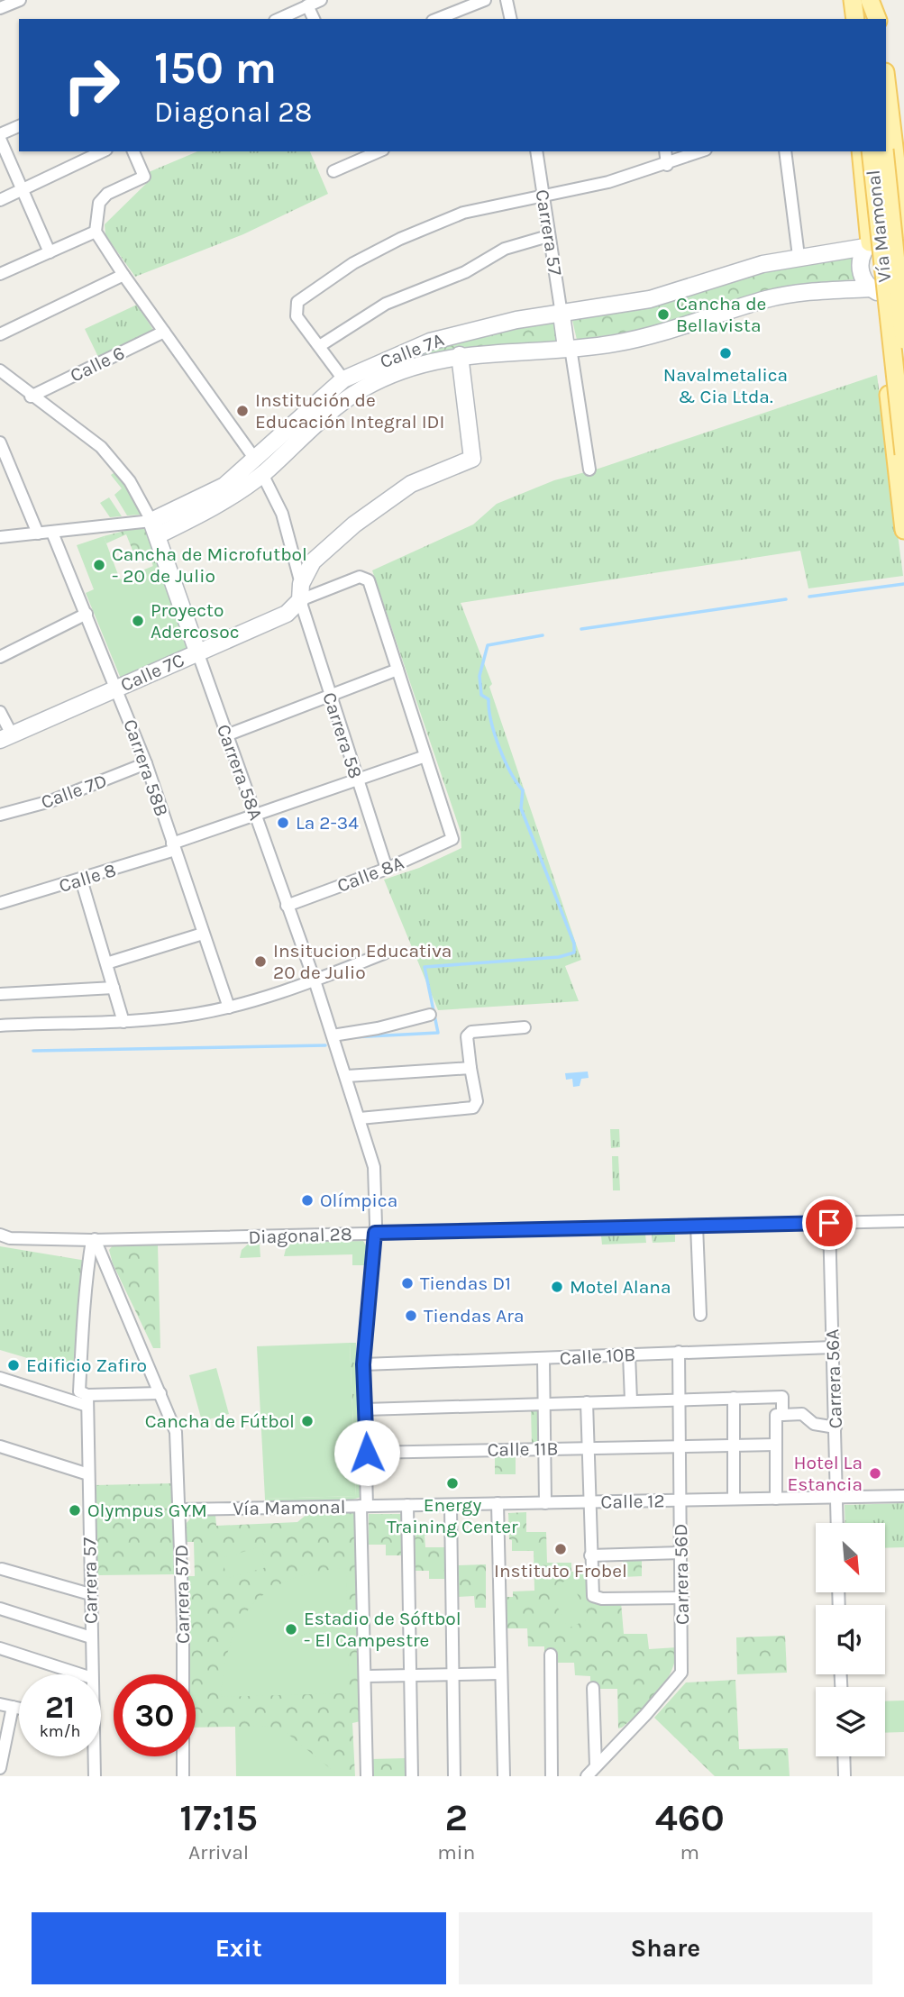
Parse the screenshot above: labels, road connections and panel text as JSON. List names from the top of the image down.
{
  "streets": {
    "main road": ["Vía Mamonal"],
    "street": [
      "Carrera 57",
      "Calle 7A",
      "Calle 6",
      "Calle 7C",
      "Carrera 58",
      "Carrera 58B",
      "Carrera 58A",
      "Calle 7D",
      "Calle 8A",
      "Calle 8",
      "Diagonal 28",
      "Calle 10B",
      "Carrera 56A",
      "Calle 11B",
      "Calle 12",
      "Carrera 56D",
      "Carrera 57D"
    ]
  },
  "crossings": [
    ["Vía Mamonal", "Calle 12"],
    ["Vía Mamonal", "Carrera 57D"],
    ["Carrera 57", "Calle 7A"],
    ["Carrera 57", "Diagonal 28"],
    ["Carrera 57", "Carrera 57D"],
    ["Calle 7A", "Carrera 58B"],
    ["Calle 7A", "Carrera 58A"],
    ["Calle 6", "Carrera 58A"],
    ["Calle 7C", "Carrera 58"],
    ["Calle 7C", "Carrera 58B"],
    ["Calle 7C", "Carrera 58A"],
    ["Carrera 58", "Calle 8A"],
    ["Carrera 58", "Calle 8"],
    ["Carrera 58B", "Calle 7D"],
    ["Carrera 58B", "Calle 8"],
    ["Carrera 58A", "Calle 8A"],
    ["Carrera 58A", "Calle 8"],
    ["Carrera 58A", "Diagonal 28"],
    ["Calle 8A", "Calle 8"],
    ["Diagonal 28", "Carrera 56A"],
    ["Diagonal 28", "Carrera 57D"],
    ["Calle 10B", "Carrera 56A"],
    ["Calle 10B", "Carrera 56D"],
    ["Carrera 56A", "Calle 12"],
    ["Calle 11B", "Carrera 56D"],
    ["Calle 12", "Carrera 56D"]
  ],
  "places": [
    "Cancha de Bellavista",
    "Navalmetalica & Cia Ltda.",
    "Institución de Educación Integral IDI",
    "Cancha de Microfutbol - 20 de Julio",
    "Proyecto Adercosoc",
    "La 2-34",
    "Insitucion Educativa 20 de Julio",
    "Olímpica",
    "Tiendas D1",
    "Motel Alana",
    "Tiendas Ara",
    "Edificio Zafiro",
    "Cancha de Fútbol",
    "Hotel La Estancia",
    "Energy Training Center",
    "Olympus GYM",
    "Instituto Frobel",
    "Estadio de Sóftbol - El Campestre"
  ],
  "north": "bottom right",
  "page": {
    "turn": ["150 m", "Diagonal 28"],
    "speed": "21 km/h",
    "limit": "30",
    "eta": [
      "17:15",
      "Arrival",
      "2",
      "min",
      "460",
      "m"
    ],
    "buttons": ["Exit", "Share"]
  }
}
